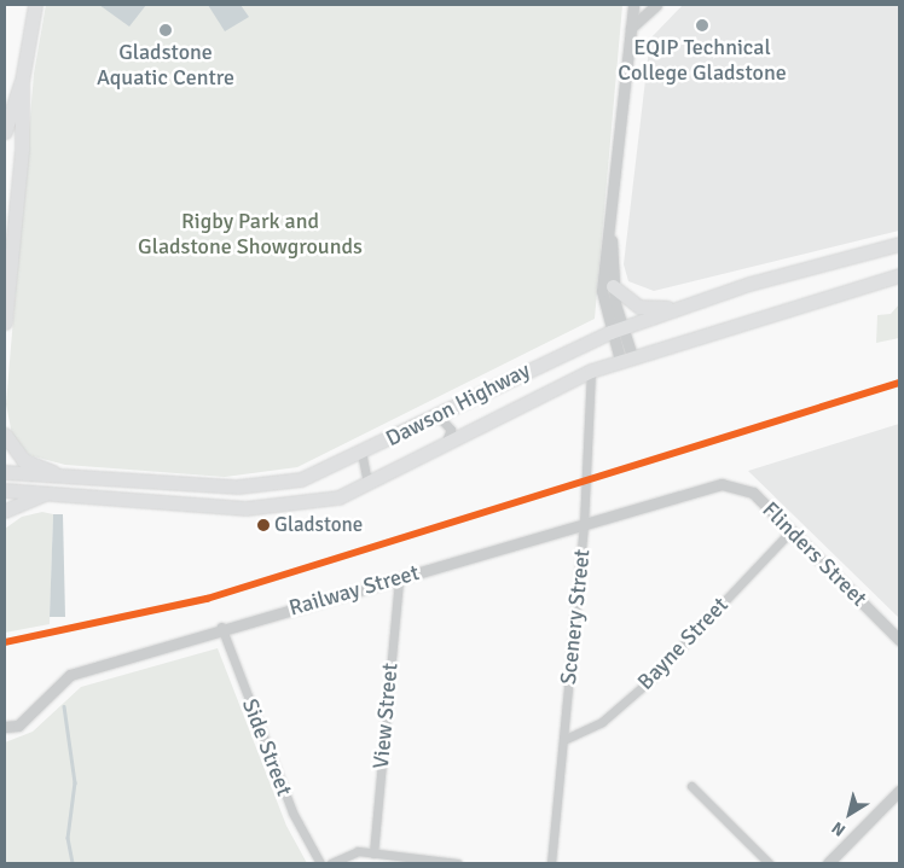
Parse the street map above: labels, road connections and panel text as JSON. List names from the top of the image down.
{
  "streets": {
    "main road": ["Dawson Highway"],
    "street": [
      "Flinders Street",
      "Railway Street",
      "Scenery Street",
      "Bayne Street",
      "View Street",
      "Side Street"
    ]
  },
  "crossings": [
    ["Dawson Highway", "Scenery Street"],
    ["Flinders Street", "Railway Street"],
    ["Flinders Street", "Bayne Street"],
    ["Railway Street", "Scenery Street"],
    ["Railway Street", "View Street"],
    ["Railway Street", "Side Street"],
    ["Scenery Street", "Bayne Street"]
  ],
  "parks": ["Rigby Park and Gladstone Showgrounds"],
  "places": ["EQIP Technical College Gladstone", "Gladstone Aquatic Centre", "Gladstone"],
  "north": "bottom left"
}
